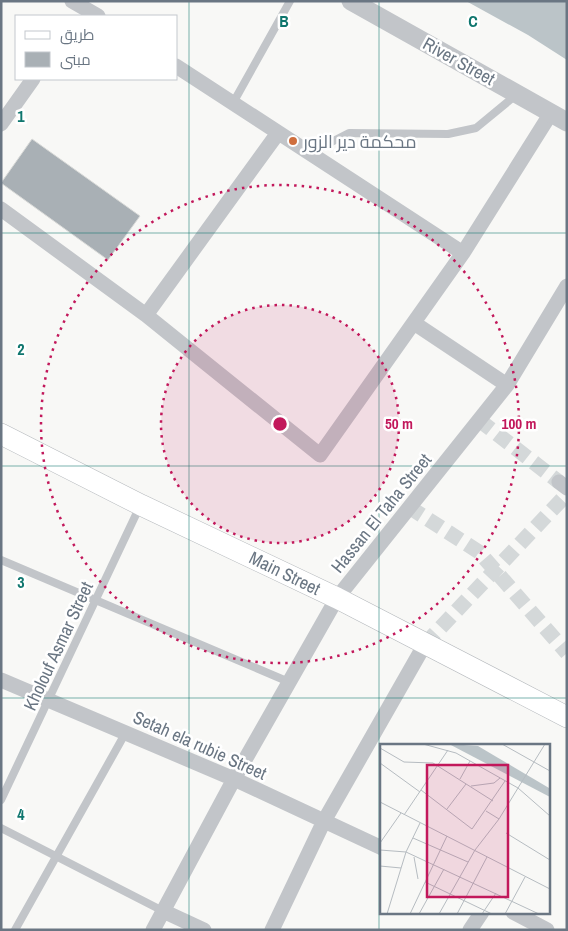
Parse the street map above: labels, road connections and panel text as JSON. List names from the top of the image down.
{
  "streets": {
    "main road": ["Main Street"],
    "street": ["River Street", "Hassan El Taha Street", "Setah ela rubie Street"],
    "lane": ["Kholouf Asmar Street"]
  },
  "crossings": [
    ["Hassan El Taha Street", "Main Street"],
    ["Hassan El Taha Street", "Setah ela rubie Street"],
    ["Main Street", "Kholouf Asmar Street"],
    ["Kholouf Asmar Street", "Setah ela rubie Street"]
  ],
  "places": ["محكمة دير الزور"],
  "legend": ["طريق", "مبنى"],
  "grid": {
    "columns": ["B", "C"],
    "rows": [
      "1",
      "2",
      "3",
      "4"
    ]
  },
  "rings": ["50 m", "100 m"]
}
